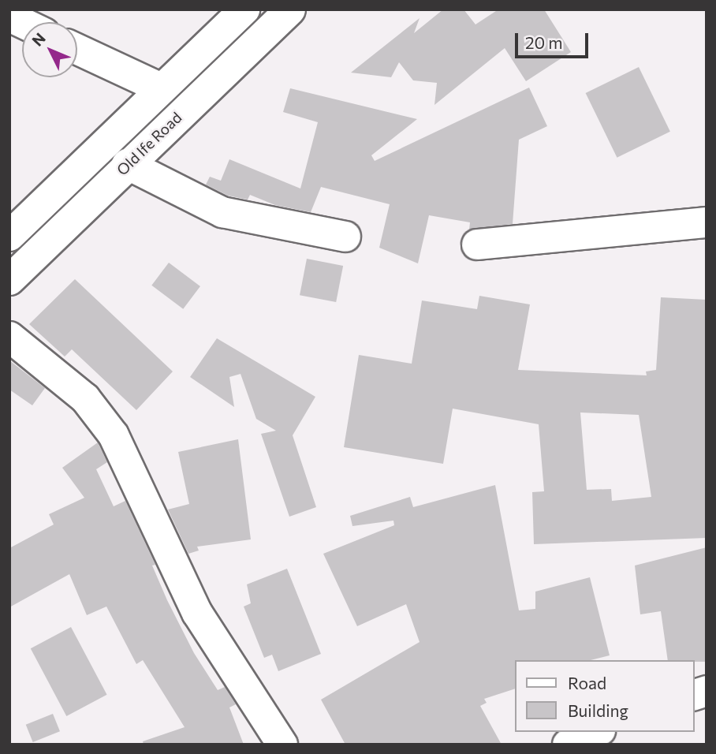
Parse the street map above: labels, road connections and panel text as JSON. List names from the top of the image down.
{
  "streets": {
    "street": ["Old Ife Road"]
  },
  "legend": ["Road", "Building"],
  "scale_bar": "20 m",
  "north": "top left"
}
